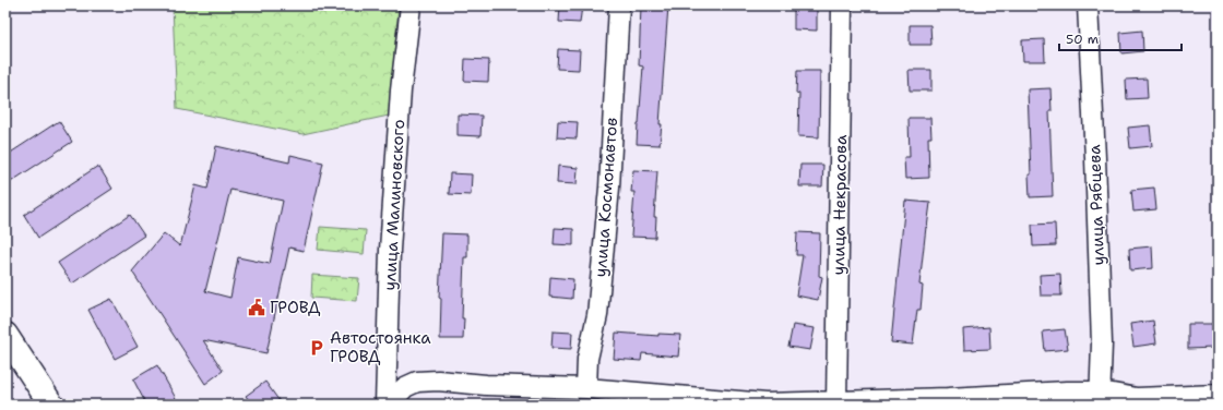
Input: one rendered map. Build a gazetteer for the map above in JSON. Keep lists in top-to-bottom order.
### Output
{
  "streets": {
    "street": [
      "улица Космонавтов",
      "улица Малиновского",
      "улица Некрасова",
      "улица Рябцева"
    ]
  },
  "places": {
    "public building": ["ГРОВД"],
    "parking": ["Автостоянка ГРОВД"]
  },
  "scale_bar": "50 m"
}
